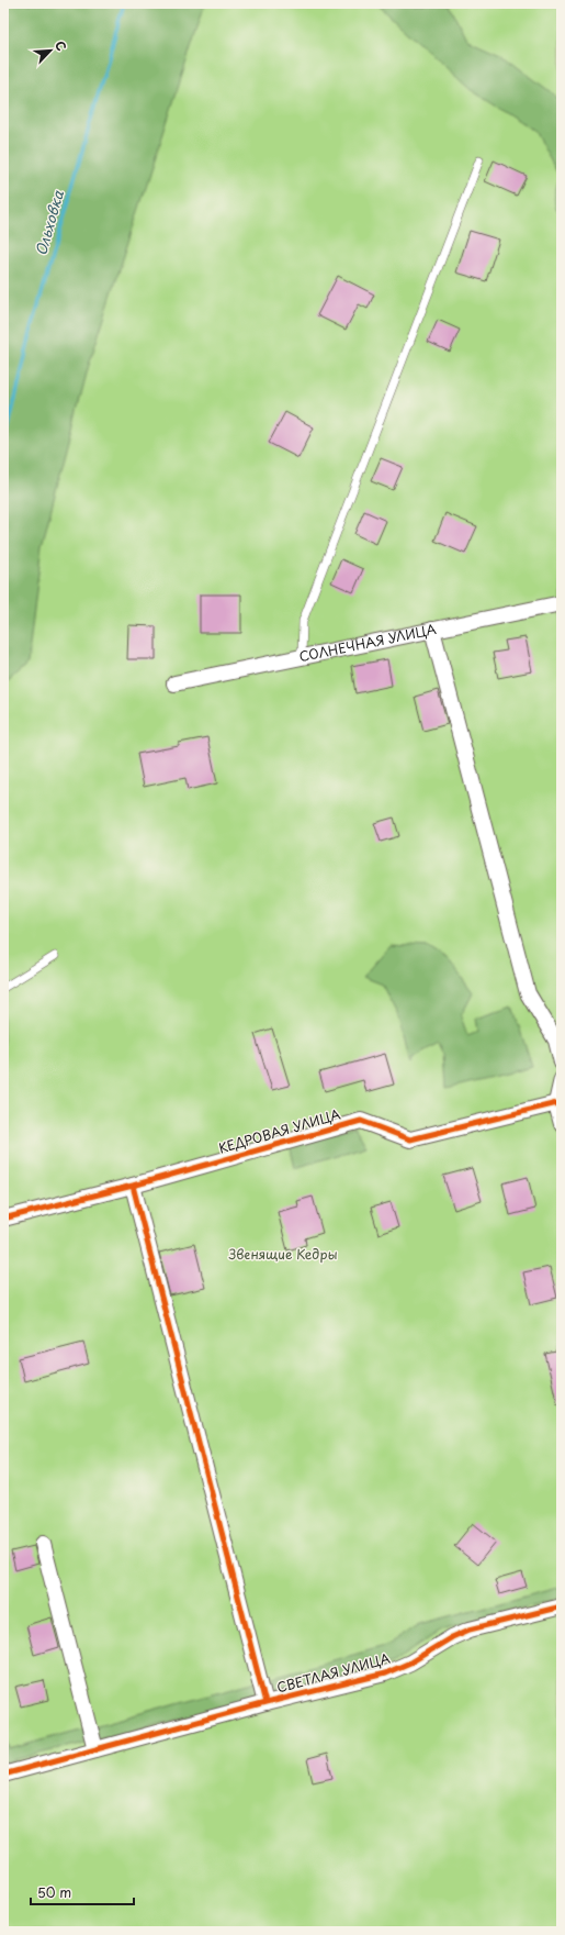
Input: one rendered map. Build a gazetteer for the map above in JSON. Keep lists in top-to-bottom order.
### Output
{
  "streets": {
    "street": ["СОЛНЕЧНАЯ УЛИЦА", "КЕДРОВАЯ УЛИЦА", "СВЕТЛАЯ УЛИЦА"]
  },
  "water": ["Ольховка"],
  "parks": ["Звенящие Кедры"],
  "scale_bar": "50 m",
  "north": "top right"
}
